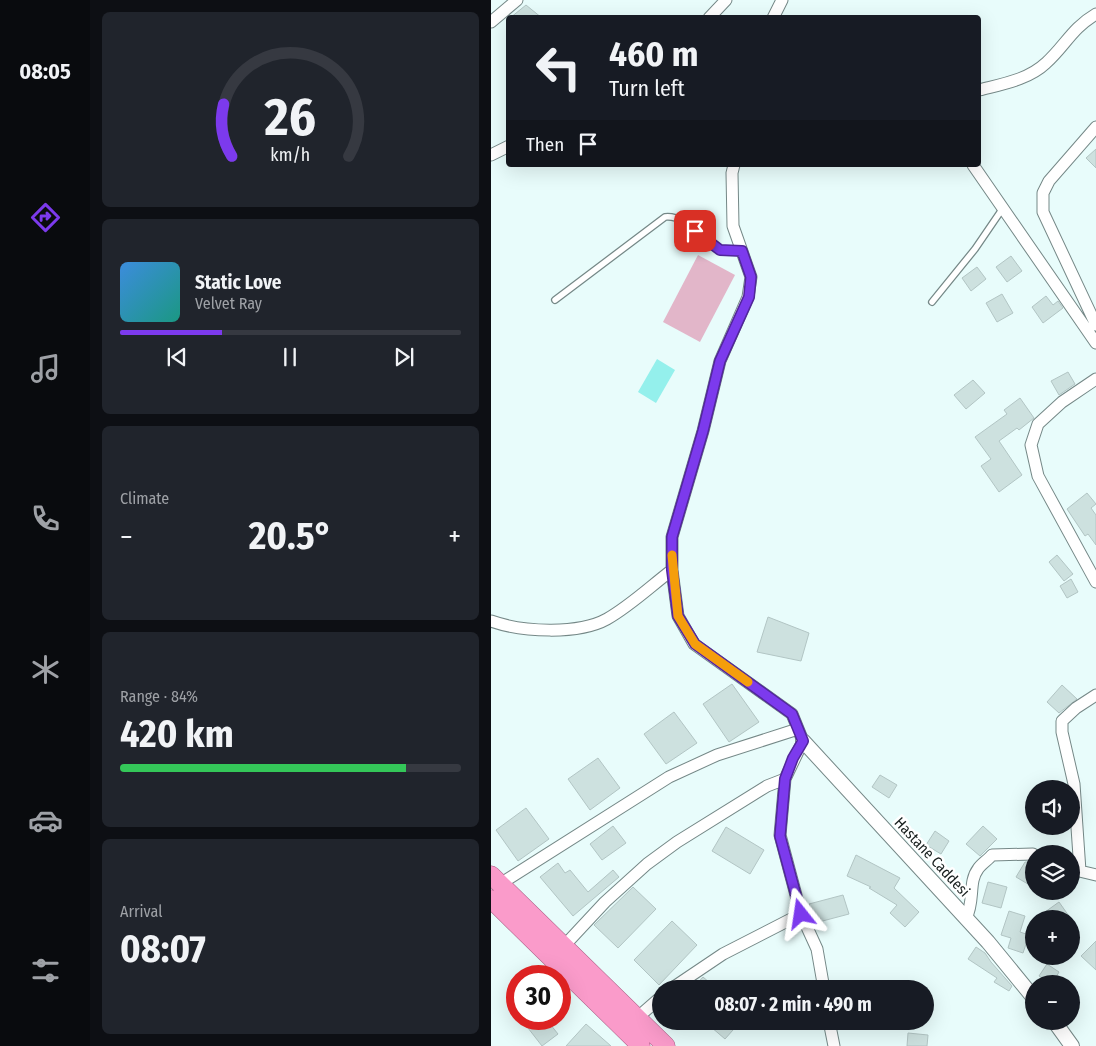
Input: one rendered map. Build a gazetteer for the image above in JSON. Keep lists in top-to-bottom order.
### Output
{
  "streets": {
    "street": ["Hastane Caddesi"]
  },
  "page": {
    "tabs": "08:05",
    "turn": ["460 m", "Turn left"],
    "then": "Then",
    "song": ["Static Love", "Velvet Ray"],
    "tile": [
      "Climate",
      ["Range · 84%", "420 km"],
      ["Arrival", "08:07"]
    ],
    "heat": ["−", "20.5°", "+"],
    "map_buttons": ["+", "−"],
    "limit": "30",
    "trip": "08:07 · 2 min · 490 m",
    "gauge": ["26", "km/h"]
  }
}
